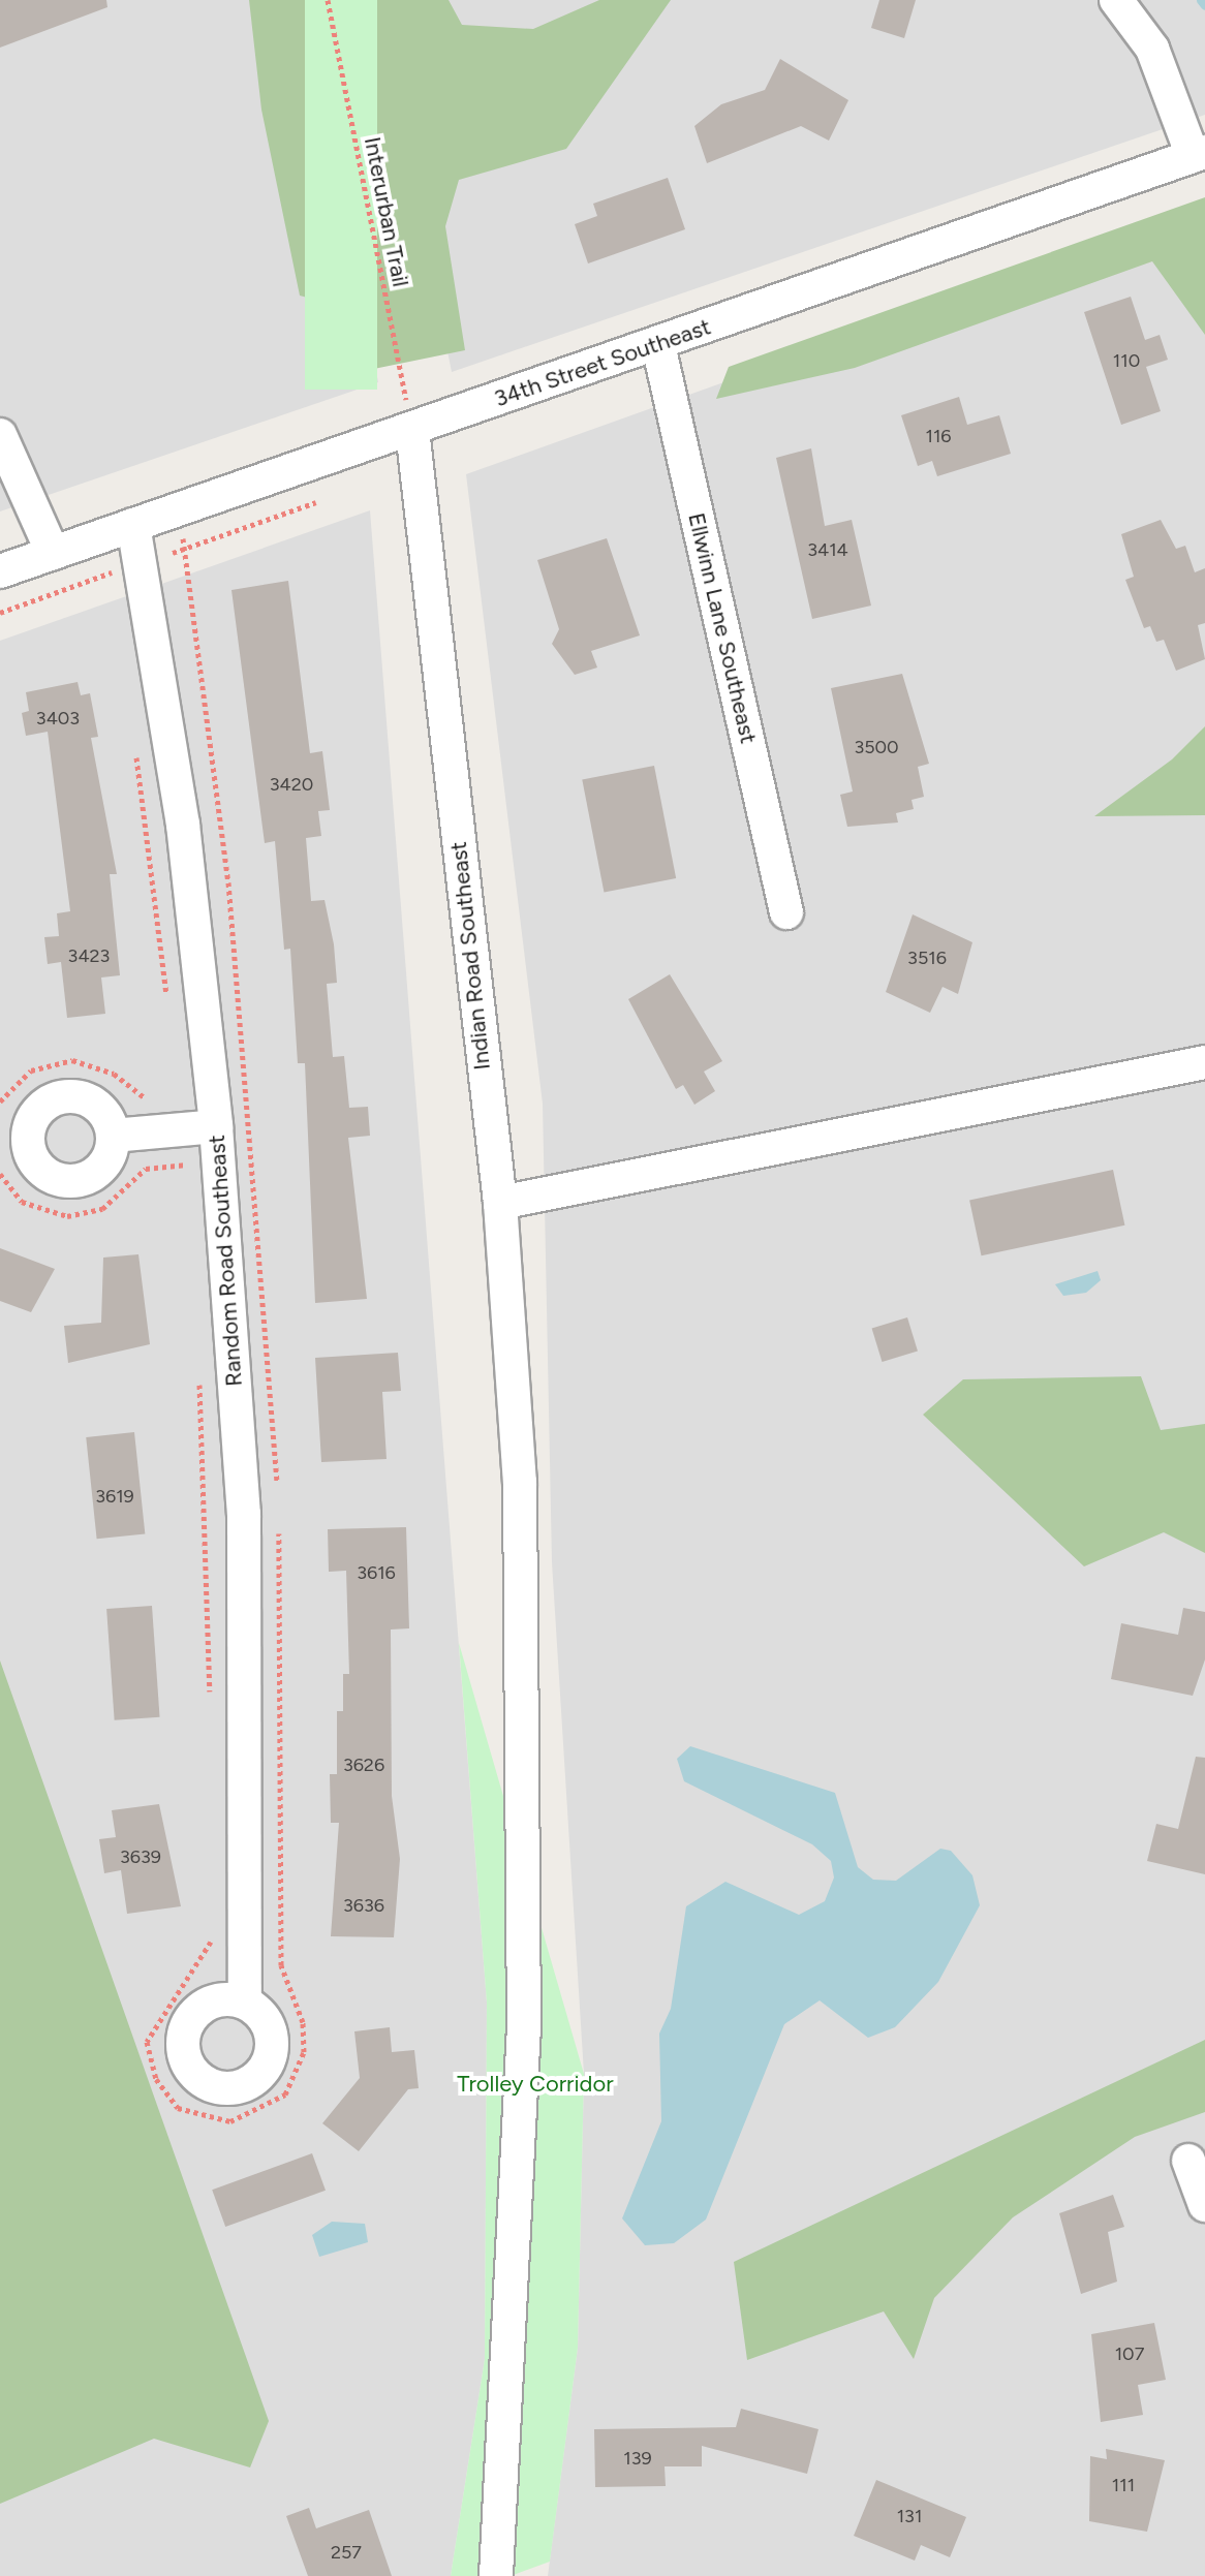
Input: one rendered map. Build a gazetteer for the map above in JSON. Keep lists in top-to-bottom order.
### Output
{
  "streets": {
    "street": [
      "34th Street Southeast",
      "Ellwinn Lane Southeast",
      "Indian Road Southeast",
      "Random Road Southeast"
    ],
    "path": ["Interurban Trail"]
  },
  "crossings": [
    ["Interurban Trail", "34th Street Southeast"],
    ["Interurban Trail", "Indian Road Southeast"],
    ["34th Street Southeast", "Ellwinn Lane Southeast"],
    ["34th Street Southeast", "Indian Road Southeast"],
    ["34th Street Southeast", "Random Road Southeast"]
  ],
  "parks": ["Trolley Corridor"],
  "house_numbers": [
    "110",
    "116",
    "3414",
    "3403",
    "3500",
    "3420",
    "3423",
    "3516",
    "3619",
    "3616",
    "3626",
    "3639",
    "3636",
    "107",
    "139",
    "111",
    "131",
    "257"
  ]
}
